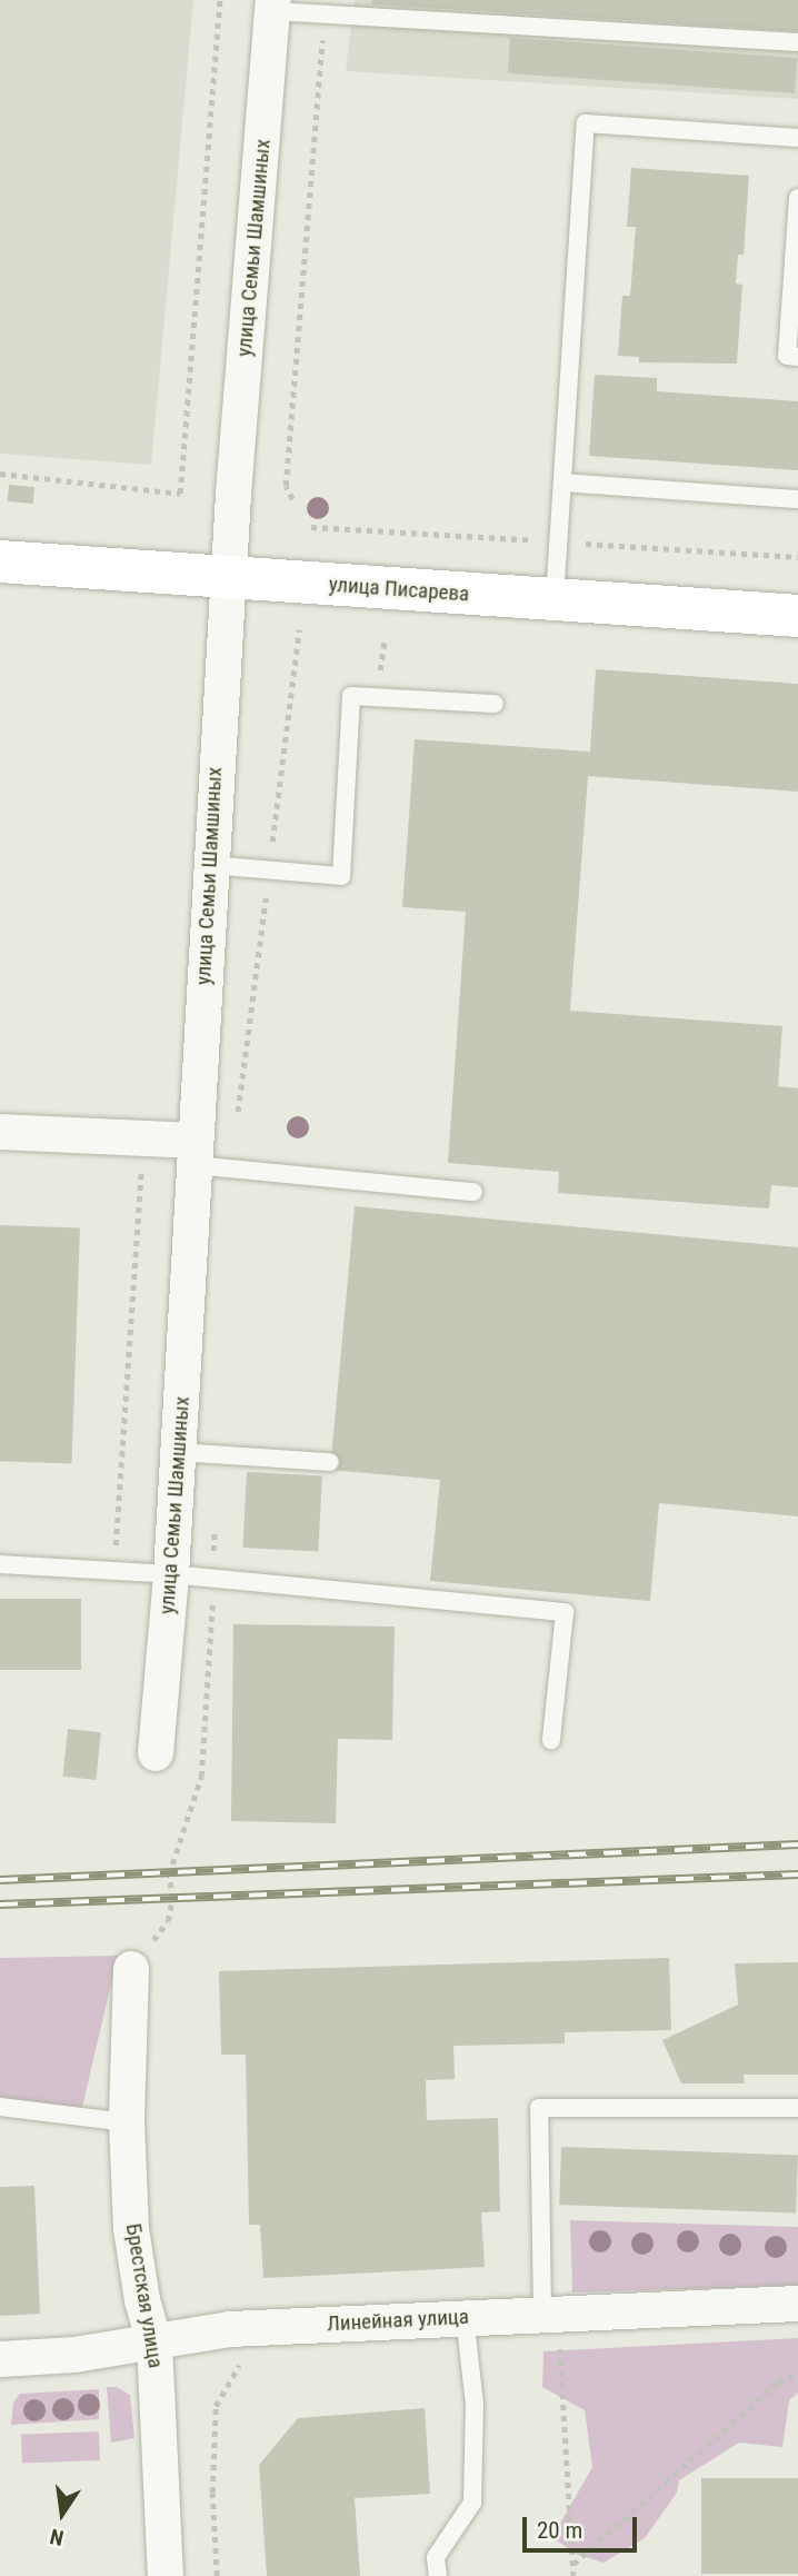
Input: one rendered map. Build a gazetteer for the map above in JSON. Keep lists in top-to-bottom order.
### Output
{
  "streets": {
    "main road": ["улица Писарева"],
    "street": ["улица Семьи Шамшиных", "Брестская улица", "Линейная улица"]
  },
  "crossings": [
    ["улица Семьи Шамшиных", "улица Писарева"],
    ["Брестская улица", "Линейная улица"]
  ],
  "scale_bar": "20 m",
  "north": "bottom"
}
